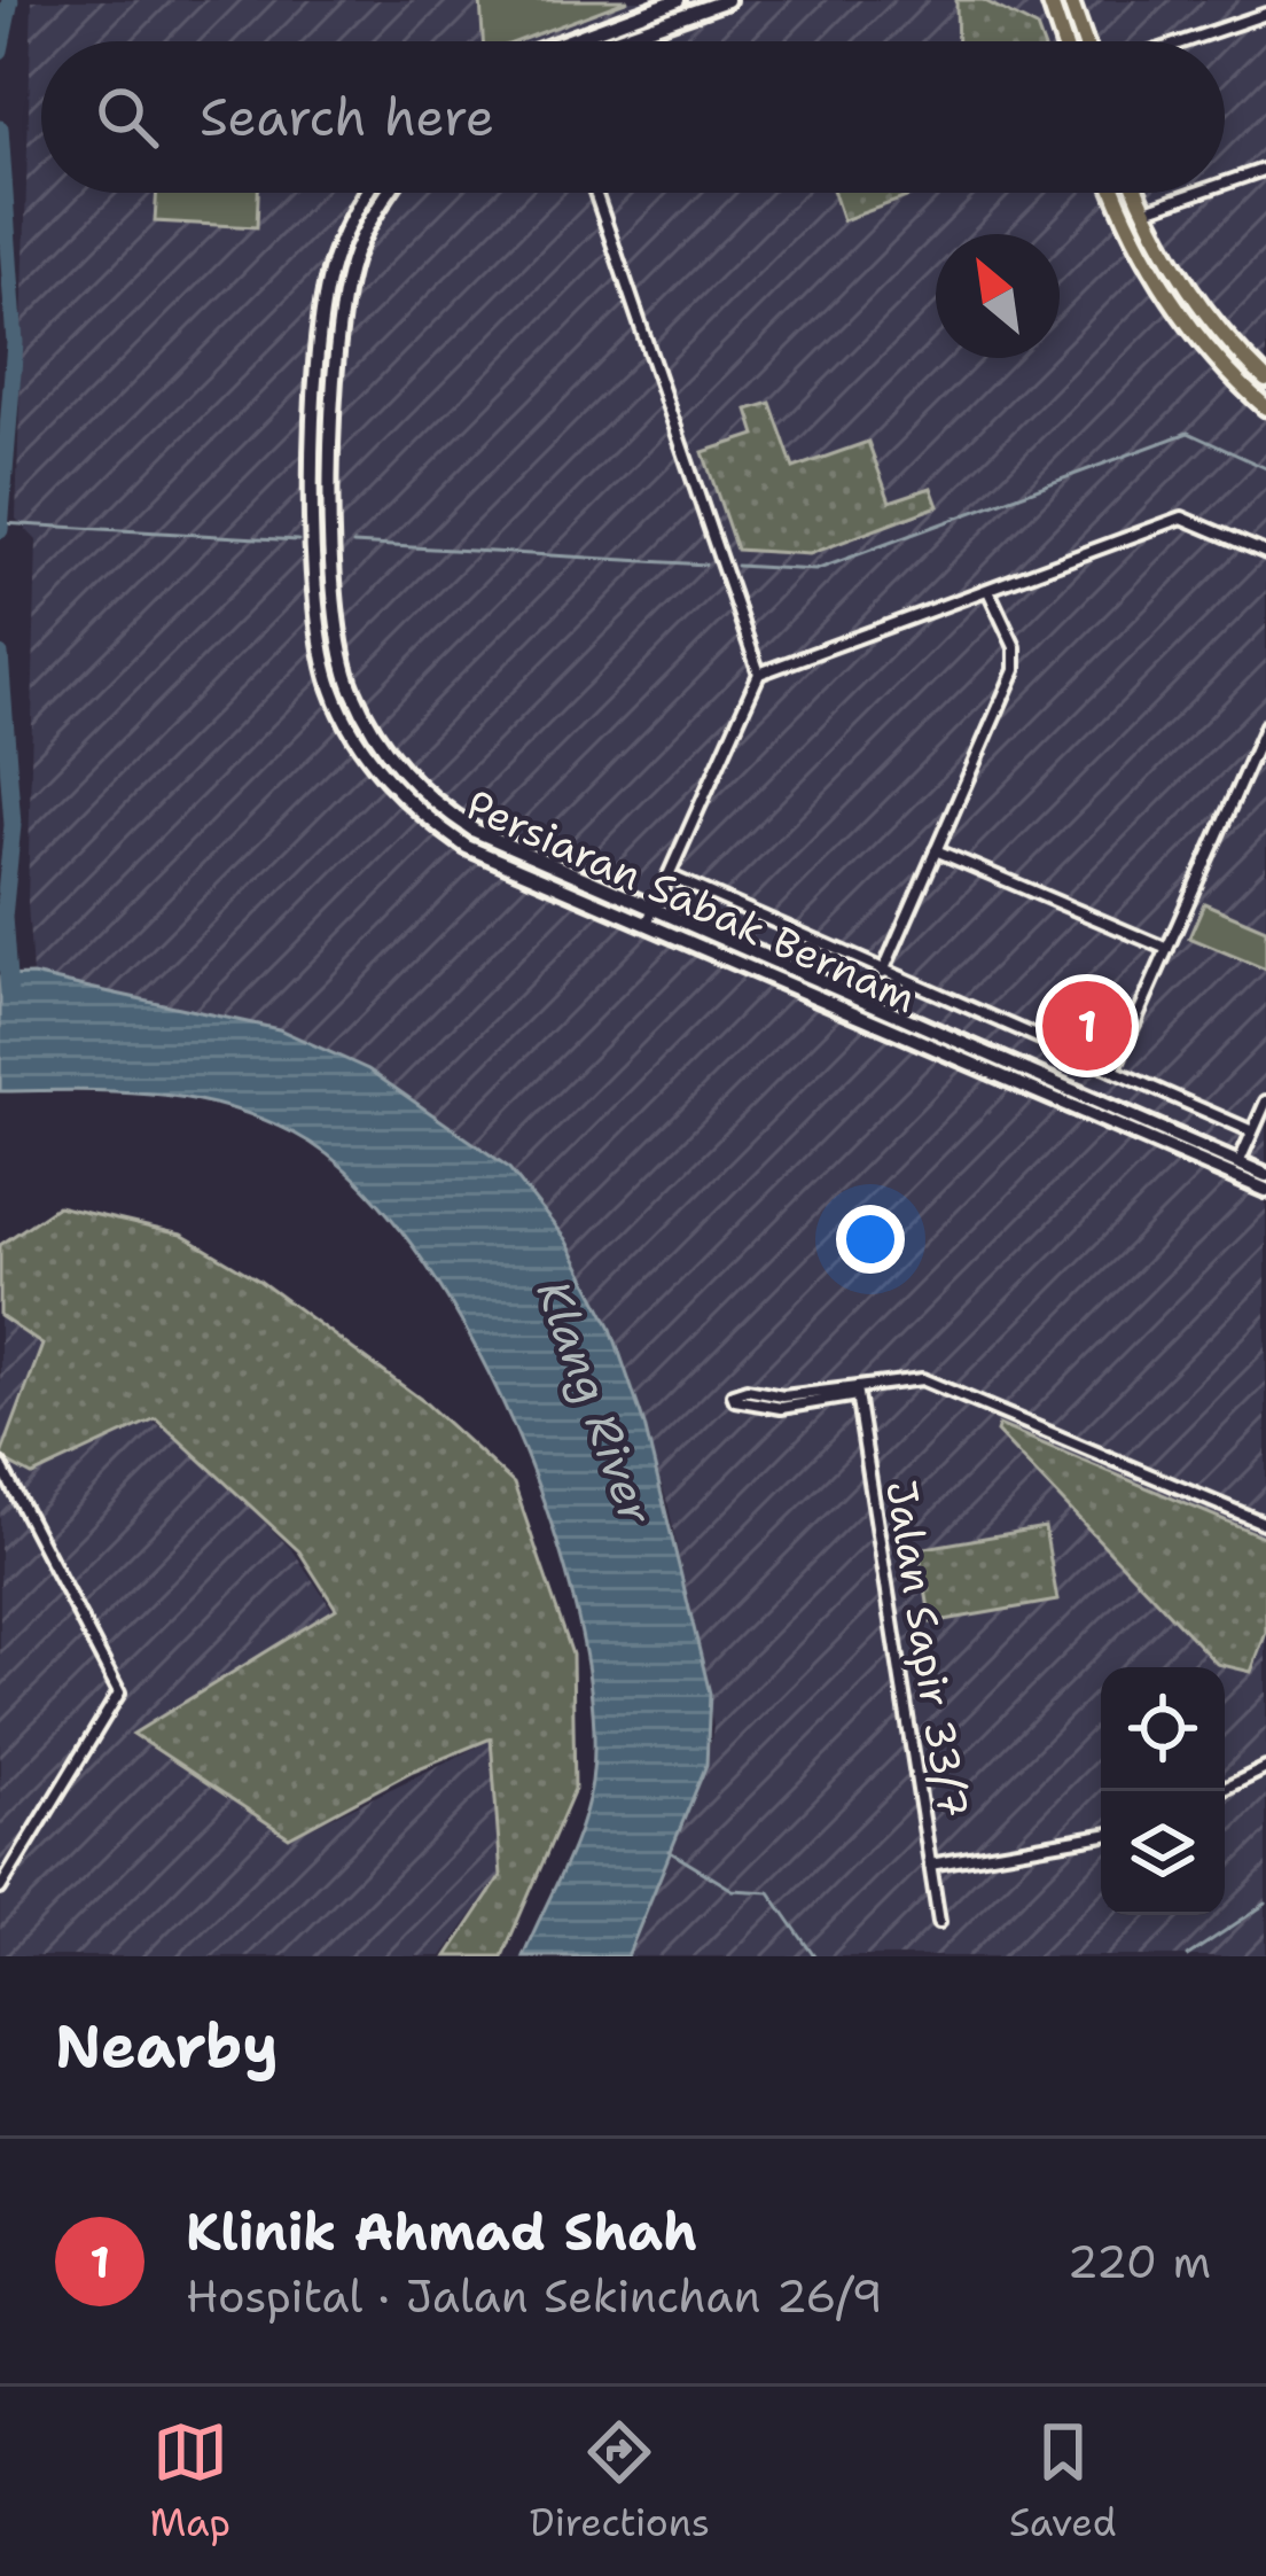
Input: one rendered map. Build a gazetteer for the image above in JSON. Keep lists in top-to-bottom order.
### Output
{
  "streets": {
    "street": ["Persiaran Sabak Bernam", "Jalan Sapir 33/7"]
  },
  "water": ["Klang River"],
  "north": "top left",
  "page": {
    "search": "Search here",
    "pins": "1",
    "heading": "Nearby",
    "list": [
      {
        "mark": "1",
        "name": "Klinik Ahmad Shah",
        "note": "Hospital · Jalan Sekinchan 26/9",
        "value": "220 m"
      }
    ],
    "nav": ["Map", "Directions", "Saved"]
  }
}
